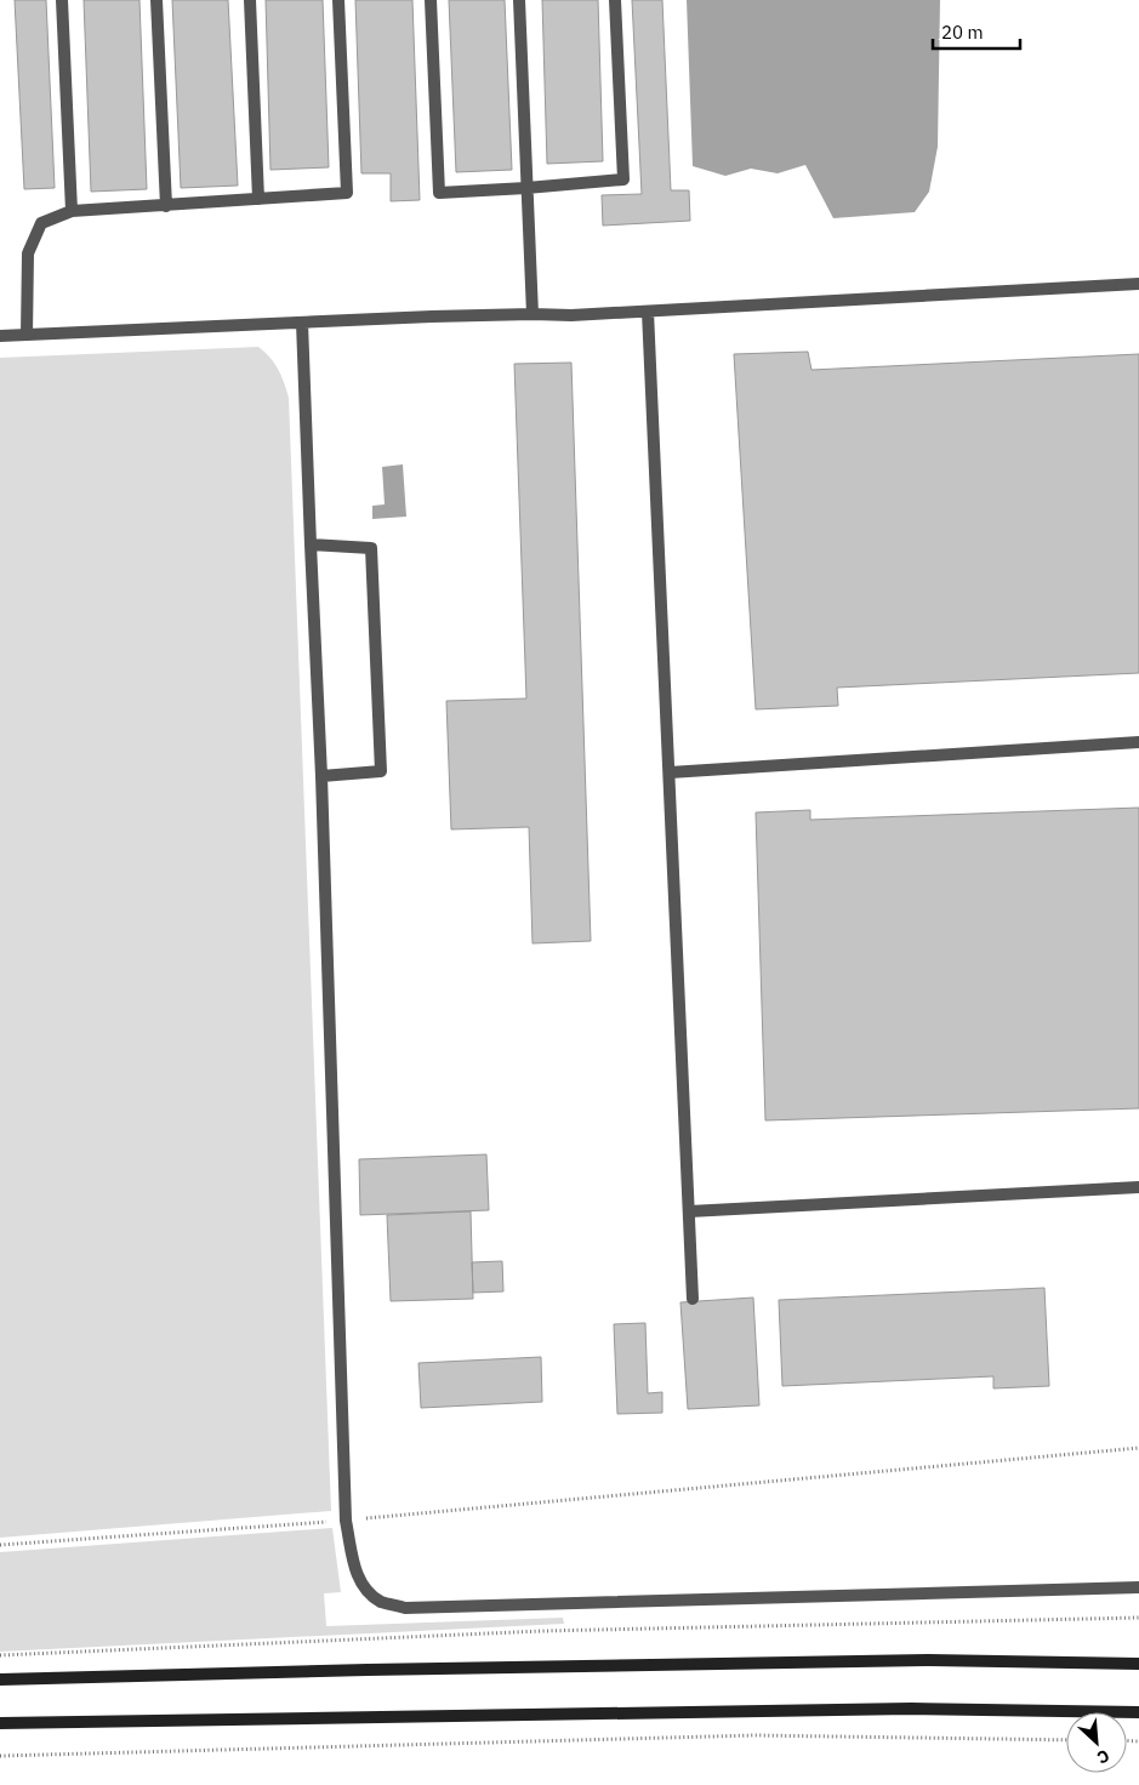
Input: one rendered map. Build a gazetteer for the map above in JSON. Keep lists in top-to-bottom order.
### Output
{
  "scale_bar": "20 m",
  "north": "bottom right"
}
